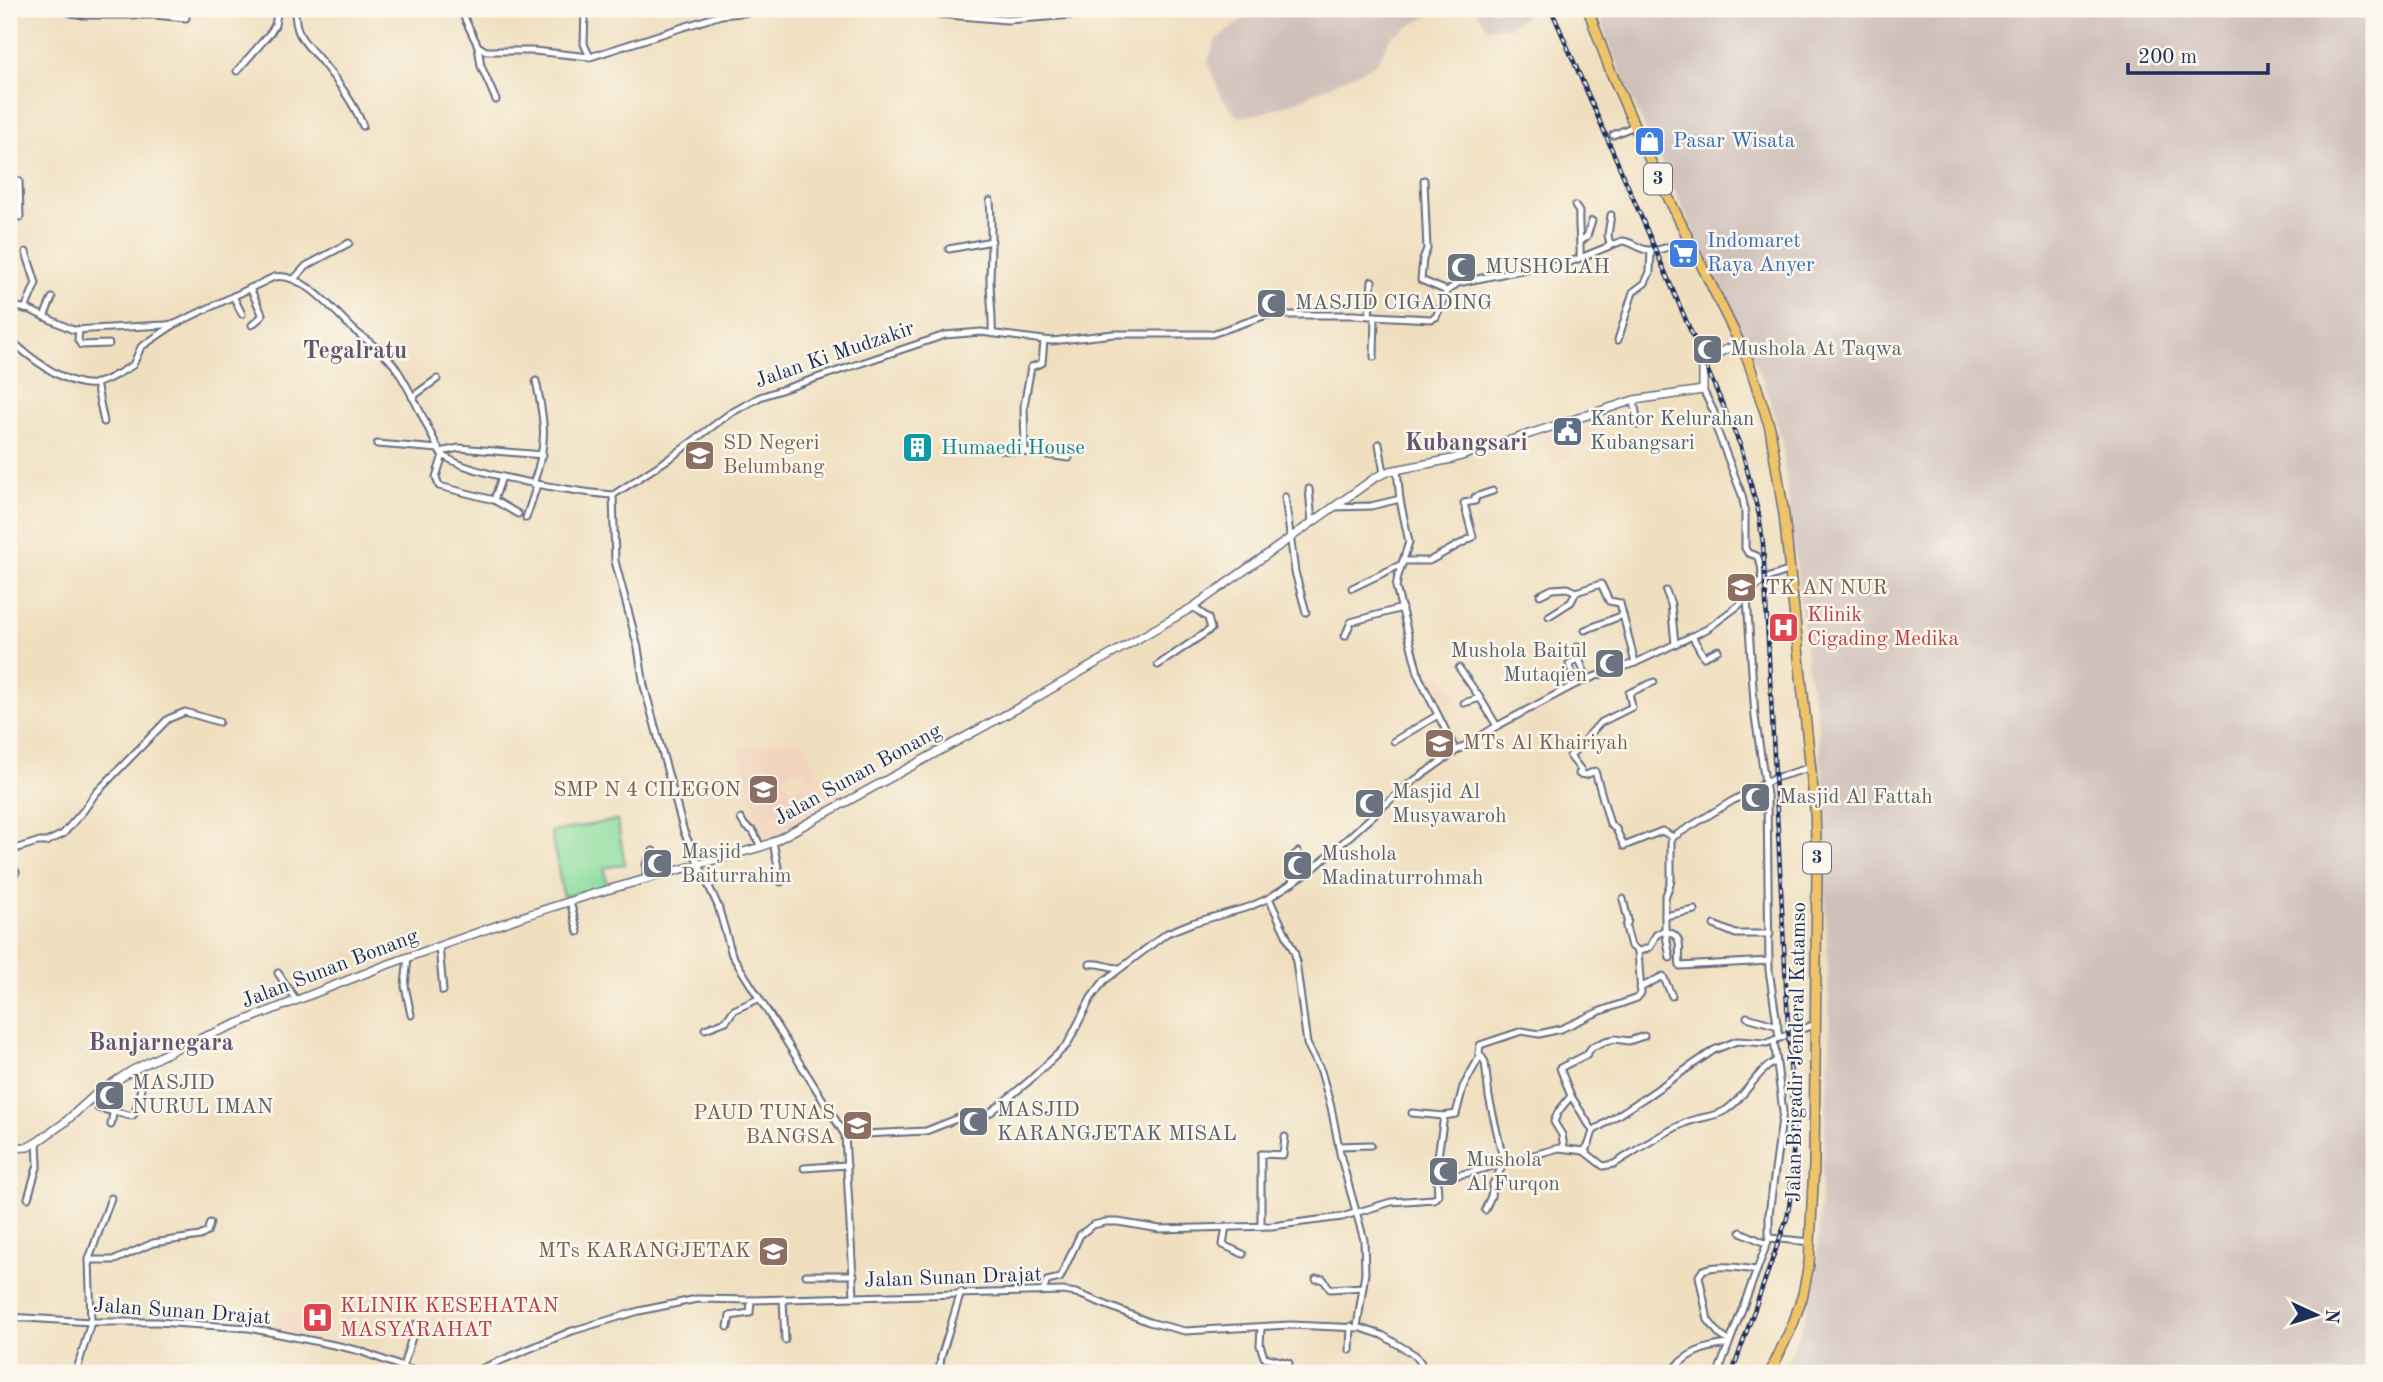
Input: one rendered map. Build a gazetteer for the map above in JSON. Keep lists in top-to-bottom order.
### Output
{
  "streets": {
    "highway": ["3", "Jalan Brigadir Jenderal Katamso"],
    "street": ["Jalan Ki Mudzakir", "Jalan Sunan Bonang", "Jalan Sunan Drajat"]
  },
  "districts": ["Tegalratu", "Kubangsari", "Banjarnegara"],
  "places": {
    "shop": ["Pasar Wisata"],
    "supermarket": ["Indomaret Raya Anyer"],
    "mosque": [
      "MUSHOLAH",
      "MASJID CIGADING",
      "Mushola At Taqwa",
      "Mushola Baitul Mutaqien",
      "Masjid Al Fattah",
      "Masjid Al Musyawaroh",
      "Masjid Baiturrahim",
      "Mushola Madinaturrohmah",
      "MASJID NURUL IMAN",
      "MASJID KARANGJETAK MISAL",
      "Mushola Al Furqon"
    ],
    "public building": ["Kantor Kelurahan Kubangsari"],
    "building": ["Humaedi House"],
    "school or university": [
      "SD Negeri Belumbang",
      "TK AN NUR",
      "MTs Al Khairiyah",
      "SMP N 4 CILEGON",
      "PAUD TUNAS BANGSA",
      "MTs KARANGJETAK"
    ],
    "hospital": ["Klinik Cigading Medika", "KLINIK KESEHATAN MASYARAHAT"]
  },
  "scale_bar": "200 m",
  "north": "right"
}
